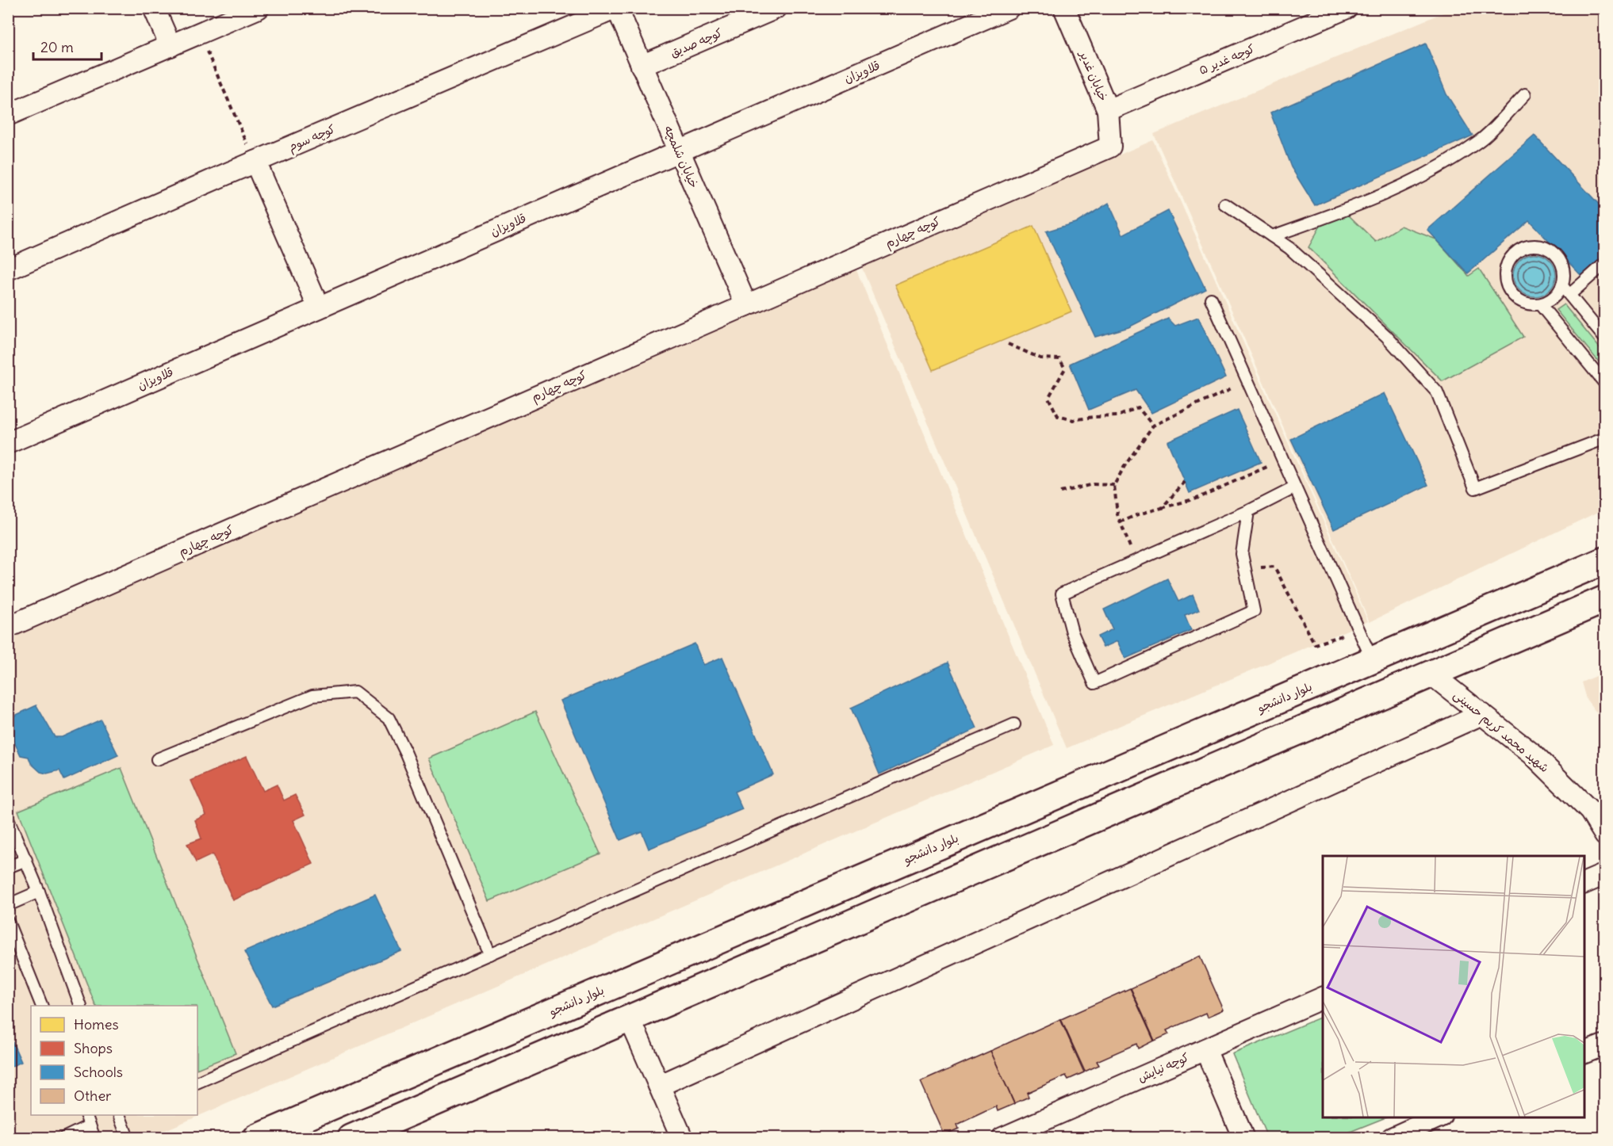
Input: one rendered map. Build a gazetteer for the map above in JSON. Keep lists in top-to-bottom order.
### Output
{
  "streets": {
    "main road": ["بلوار دانشجو"],
    "street": [
      "کوچه صدیق",
      "کوچه غدیر ۵",
      "قلاویزان",
      "خیابان غدیر",
      "کوچه سوم",
      "خیابان شلمچه",
      "کوچه چهارم",
      "شهید محمد‌ کریم حسینی",
      "كوچه نيايش"
    ]
  },
  "crossings": [
    ["کوچه صدیق", "خیابان شلمچه"],
    ["کوچه غدیر ۵", "خیابان غدیر"],
    ["قلاویزان", "خیابان شلمچه"],
    ["خیابان غدیر", "کوچه چهارم"],
    ["کوچه سوم", "خیابان شلمچه"],
    ["خیابان شلمچه", "کوچه چهارم"]
  ],
  "legend": [
    "Homes",
    "Shops",
    "Schools",
    "Other"
  ],
  "scale_bar": "20 m"
}
